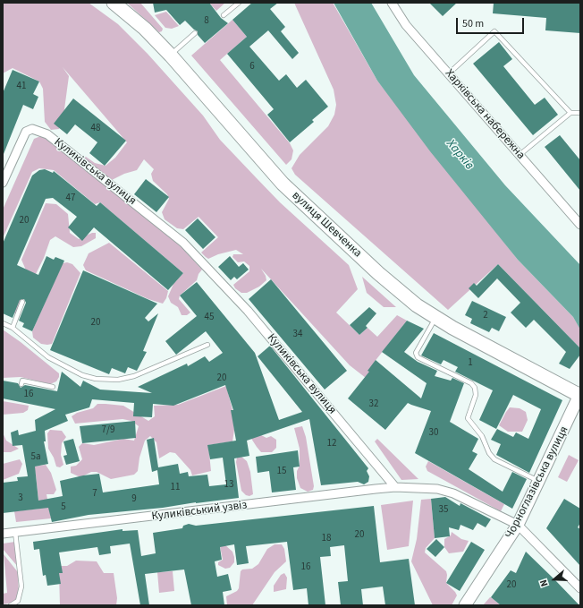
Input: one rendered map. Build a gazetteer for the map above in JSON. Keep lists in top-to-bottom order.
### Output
{
  "streets": {
    "main road": ["вулиця Шевченка"],
    "street": [
      "Харківська набережна",
      "Куликівська вулиця",
      "Чорноглазівська вулиця",
      "Куликівський узвіз"
    ]
  },
  "crossings": [
    ["Куликівська вулиця", "Куликівський узвіз"],
    ["вулиця Шевченка", "Чорноглазівська вулиця"]
  ],
  "water": ["Харків"],
  "house_numbers": [
    "8",
    "6",
    "41",
    "48",
    "47",
    "20",
    "2",
    "45",
    "20",
    "34",
    "1",
    "20",
    "16",
    "32",
    "7/9",
    "30",
    "12",
    "5а",
    "15",
    "13",
    "11",
    "7",
    "3",
    "9",
    "5",
    "35",
    "20",
    "18",
    "16",
    "20"
  ],
  "scale_bar": "50 m",
  "north": "left"
}
